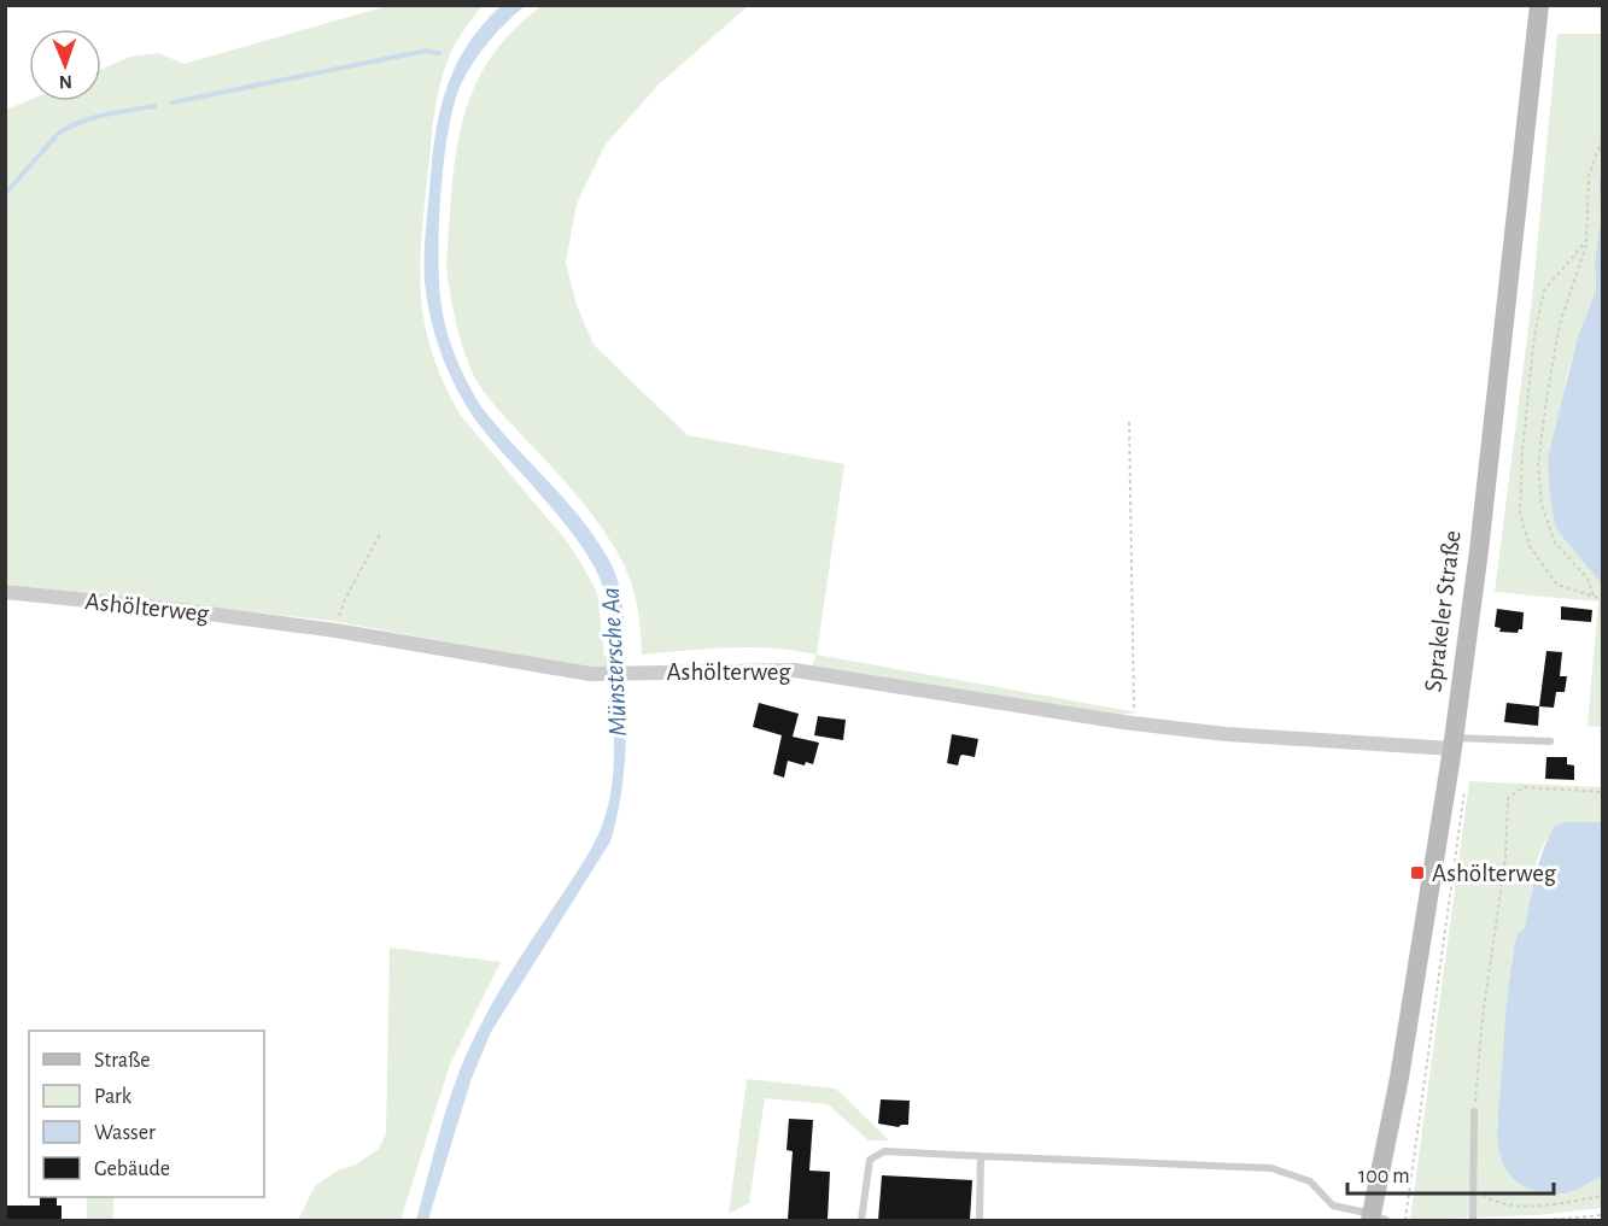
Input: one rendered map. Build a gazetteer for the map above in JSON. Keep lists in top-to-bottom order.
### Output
{
  "streets": {
    "main road": ["Sprakeler Straße"],
    "street": ["Ashölterweg"]
  },
  "crossings": [
    ["Ashölterweg", "Sprakeler Straße"]
  ],
  "water": ["Münstersche Aa"],
  "places": {
    "transit": ["Ashölterweg"]
  },
  "legend": [
    "Straße",
    "Park",
    "Wasser",
    "Gebäude"
  ],
  "scale_bar": "100 m",
  "north": "bottom"
}
